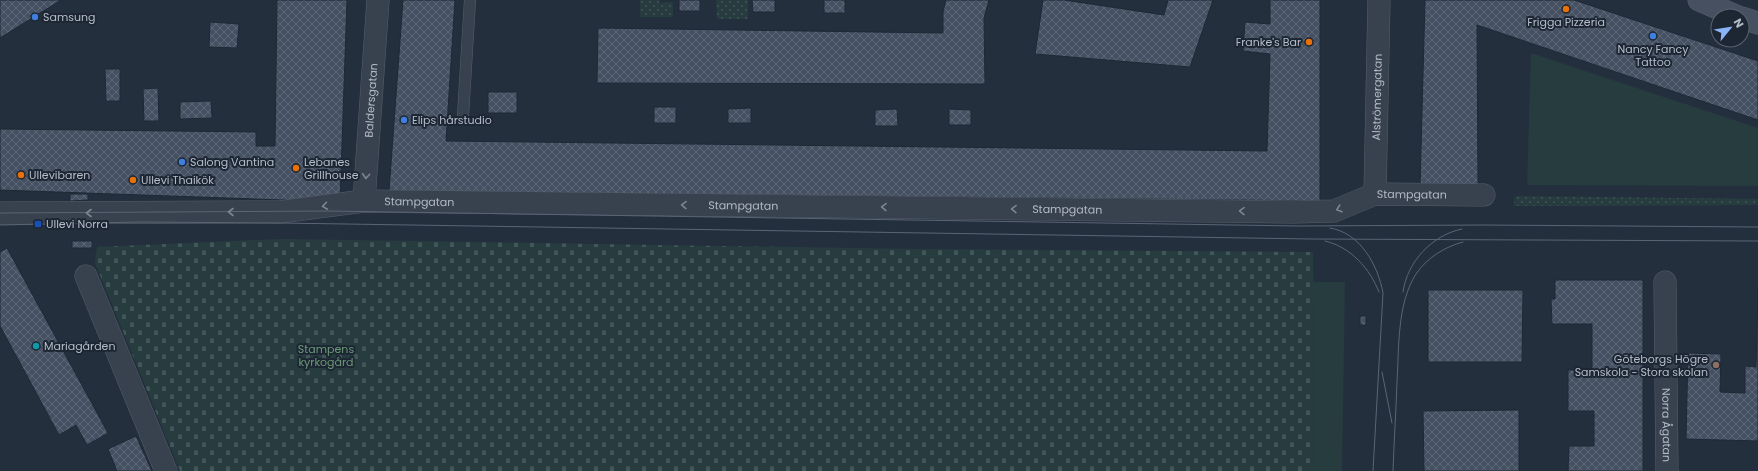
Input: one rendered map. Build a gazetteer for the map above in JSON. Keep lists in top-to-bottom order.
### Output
{
  "streets": {
    "street": [
      "Alströmergatan",
      "Baldersgatan",
      "Stampgatan",
      "Norra Ågatan"
    ]
  },
  "crossings": [
    ["Alströmergatan", "Stampgatan"],
    ["Baldersgatan", "Stampgatan"]
  ],
  "one_way": ["Baldersgatan", "Stampgatan"],
  "parks": ["Stampens kyrkogård"],
  "places": {
    "other": [
      "Frigga Pizzeria",
      "Samsung",
      "Nancy Fancy Tattoo",
      "Franke's Bar",
      "Elips hårstudio",
      "Salong Vantina",
      "Lebanes Grillhouse",
      "Ullevibaren",
      "Ullevi Thaikök",
      "Mariagården",
      "Göteborgs Högre Samskola - Stora skolan"
    ],
    "transit": ["Ullevi Norra"]
  },
  "north": "top right"
}
